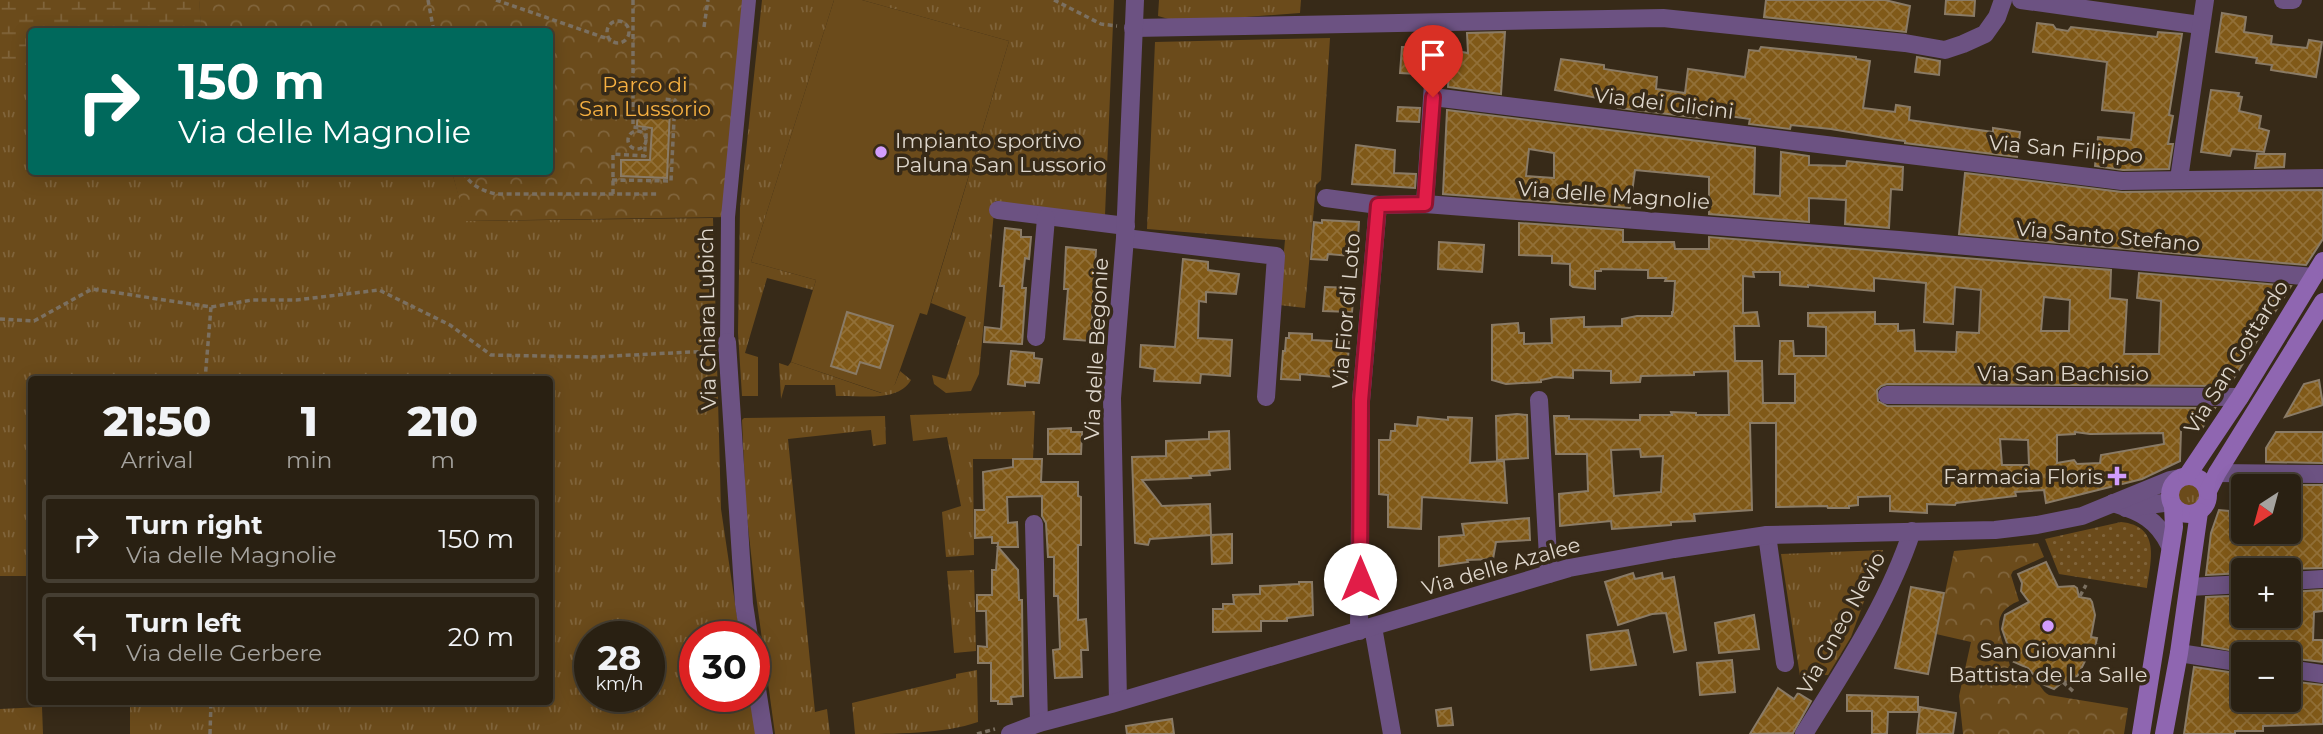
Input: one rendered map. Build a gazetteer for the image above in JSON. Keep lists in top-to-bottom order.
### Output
{
  "streets": {
    "main road": ["Via San Gottardo"],
    "street": [
      "Via dei Glicini",
      "Via San Filippo",
      "Via delle Magnolie",
      "Via Santo Stefano",
      "Via Fior di Loto",
      "Via Chiara Lubich",
      "Via delle Begonie",
      "Via San Bachisio",
      "Via delle Azalee",
      "Via Gneo Nevio"
    ]
  },
  "crossings": [
    ["Via dei Glicini", "Via San Filippo"],
    ["Via delle Magnolie", "Via Santo Stefano"],
    ["Via delle Magnolie", "Via Fior di Loto"],
    ["Via Santo Stefano", "Via San Gottardo"],
    ["Via Fior di Loto", "Via delle Azalee"],
    ["Via delle Begonie", "Via delle Azalee"],
    ["Via San Gottardo", "Via San Bachisio"],
    ["Via delle Azalee", "Via Gneo Nevio"]
  ],
  "parks": ["Parco di San Lussorio"],
  "places": {
    "other": ["Impianto sportivo Paluna San Lussorio", "San Giovanni Battista de La Salle"],
    "health": ["Farmacia Floris"]
  },
  "north": "bottom left",
  "page": {
    "turn": ["150 m", "Via delle Magnolie"],
    "eta": [
      "21:50",
      "Arrival",
      "1",
      "min",
      "210",
      "m"
    ],
    "map_buttons": ["+", "−"],
    "list": [
      {
        "name": "Turn right",
        "note": "Via delle Magnolie",
        "value": "150 m"
      },
      {
        "name": "Turn left",
        "note": "Via delle Gerbere",
        "value": "20 m"
      }
    ],
    "speed": "28 km/h",
    "limit": "30"
  }
}
